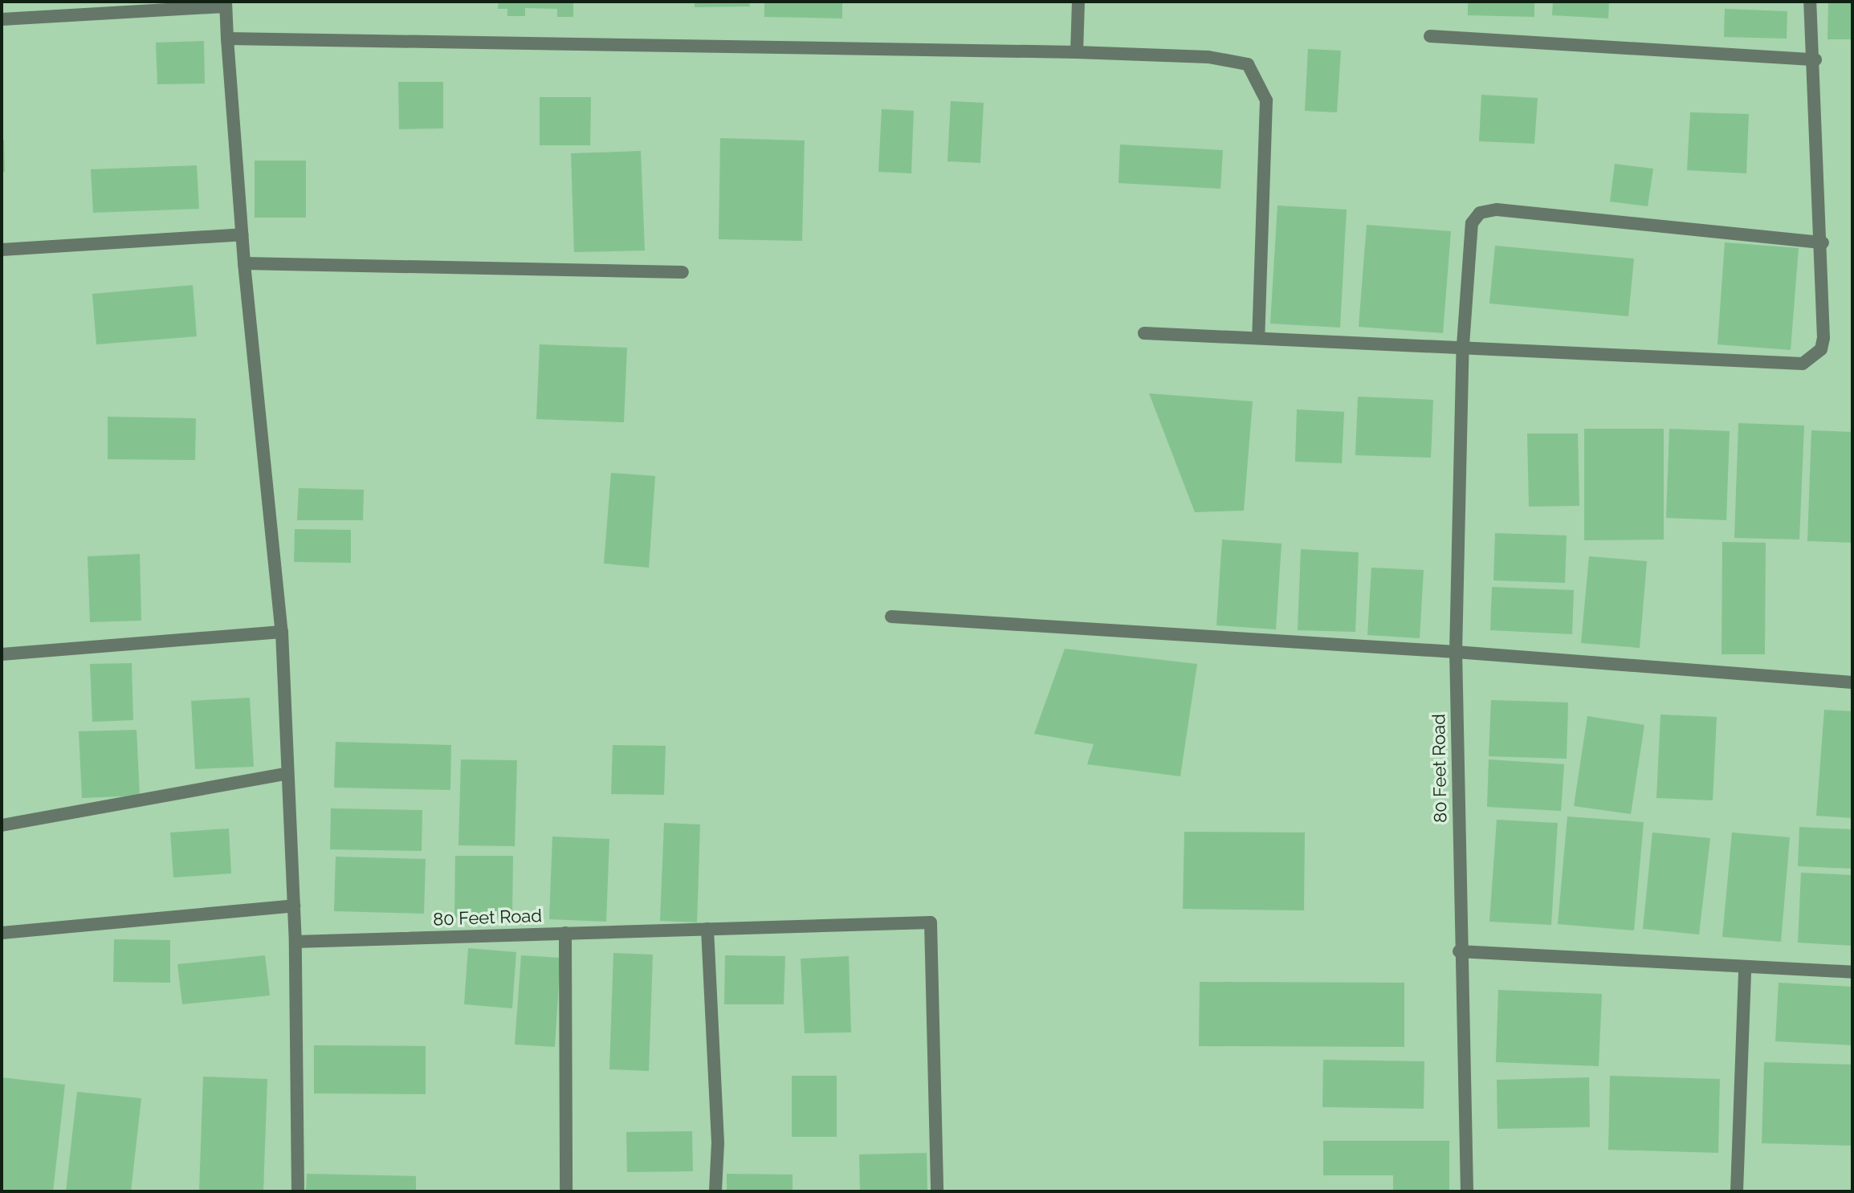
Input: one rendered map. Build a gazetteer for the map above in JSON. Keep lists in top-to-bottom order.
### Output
{
  "streets": {
    "street": ["80 Feet Road"]
  }
}
